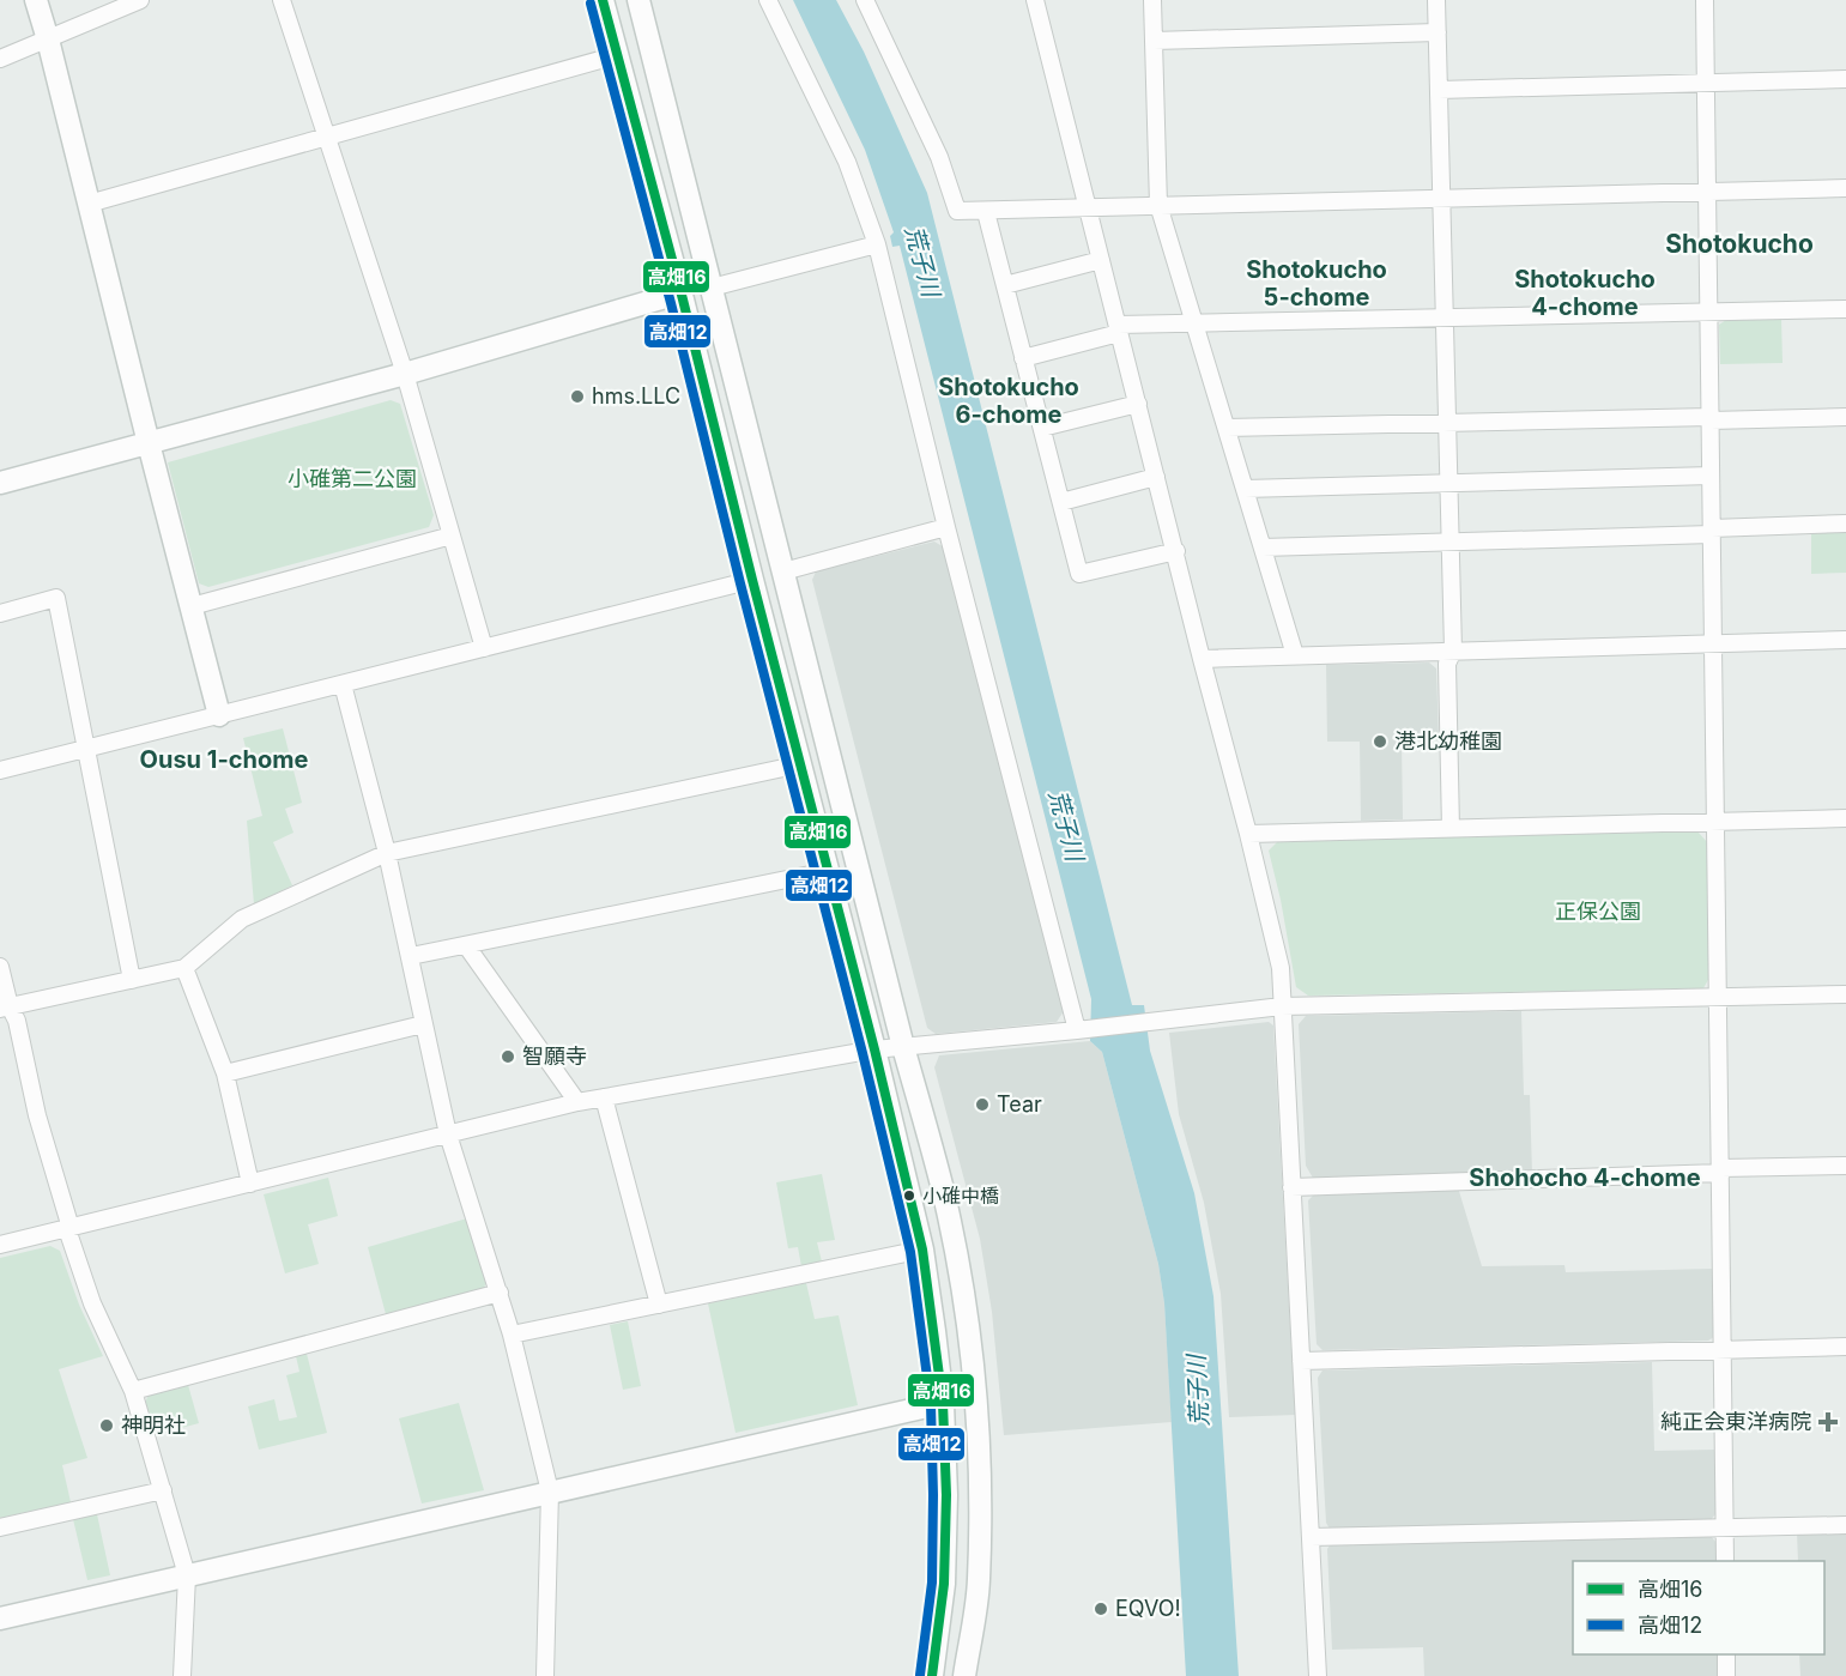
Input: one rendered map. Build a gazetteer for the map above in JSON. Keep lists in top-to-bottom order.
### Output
{
  "districts": [
    "Shotokucho",
    "Shotokucho 5-chome",
    "Shotokucho 4-chome",
    "Shotokucho 6-chome",
    "Ousu 1-chome",
    "Shohocho 4-chome"
  ],
  "water": ["荒子川"],
  "parks": ["小碓第二公園", "正保公園"],
  "places": {
    "other": [
      "hms.LLC",
      "港北幼稚園",
      "智願寺",
      "Tear",
      "小碓中橋",
      "神明社",
      "EQVO!"
    ],
    "health": ["純正会東洋病院"]
  },
  "lines": ["transit line 高畑16", "transit line 高畑12"],
  "legend": ["高畑16", "高畑12"]
}
